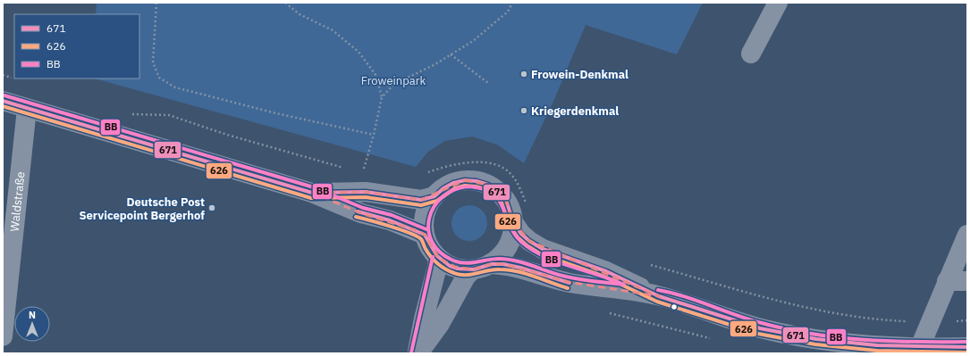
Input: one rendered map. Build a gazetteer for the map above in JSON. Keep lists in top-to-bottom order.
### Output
{
  "streets": {
    "street": ["Waldstraße"]
  },
  "parks": ["Froweinpark"],
  "places": ["Frowein-Denkmal", "Kriegerdenkmal", "Deutsche Post Servicepoint Bergerhof"],
  "lines": ["transit line BB", "transit line 671", "transit line 626"],
  "legend": ["671", "626", "BB"],
  "north": "top"
}
